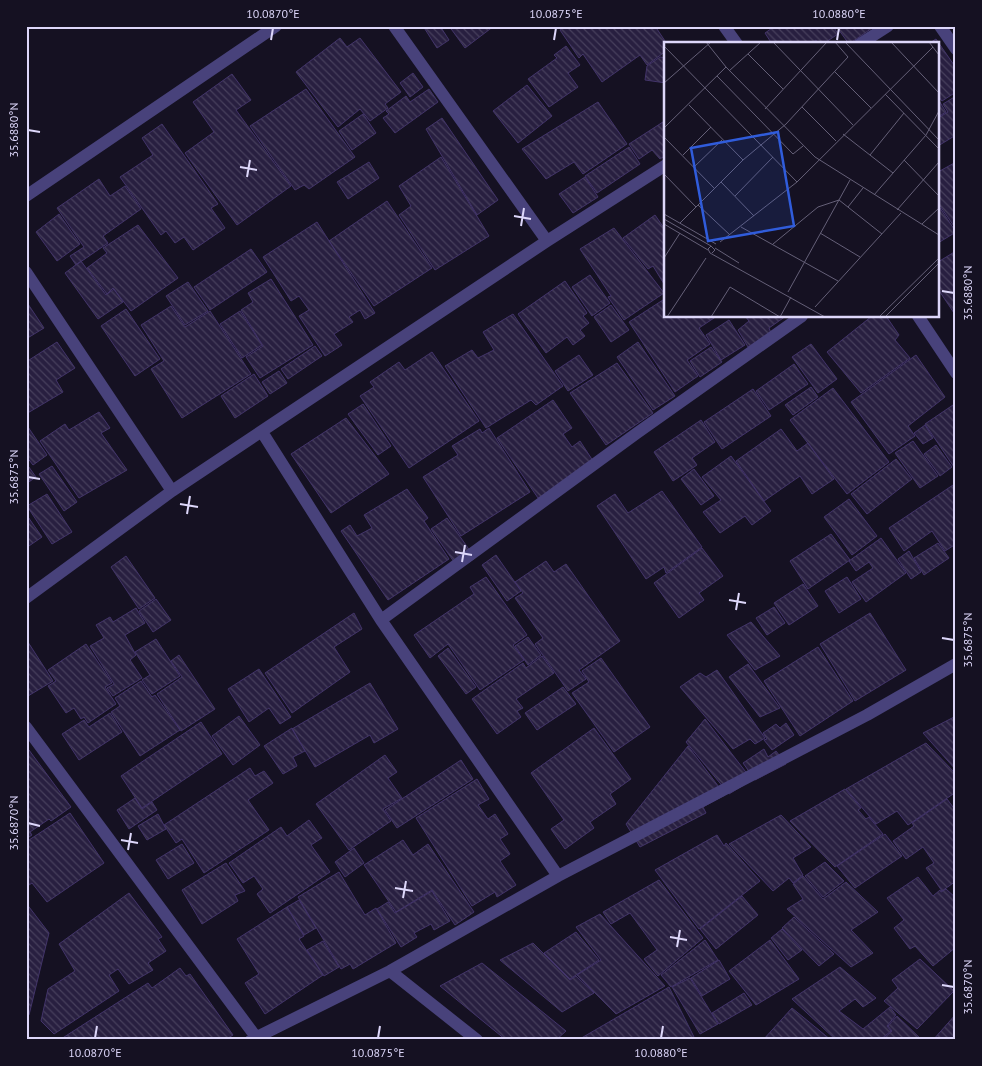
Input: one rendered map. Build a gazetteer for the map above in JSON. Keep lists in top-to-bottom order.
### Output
{
  "coordinates": [
    "10.0870°E",
    "10.0875°E",
    "10.0880°E",
    "35.6880°N",
    "35.6875°N",
    "35.6870°N"
  ]
}
